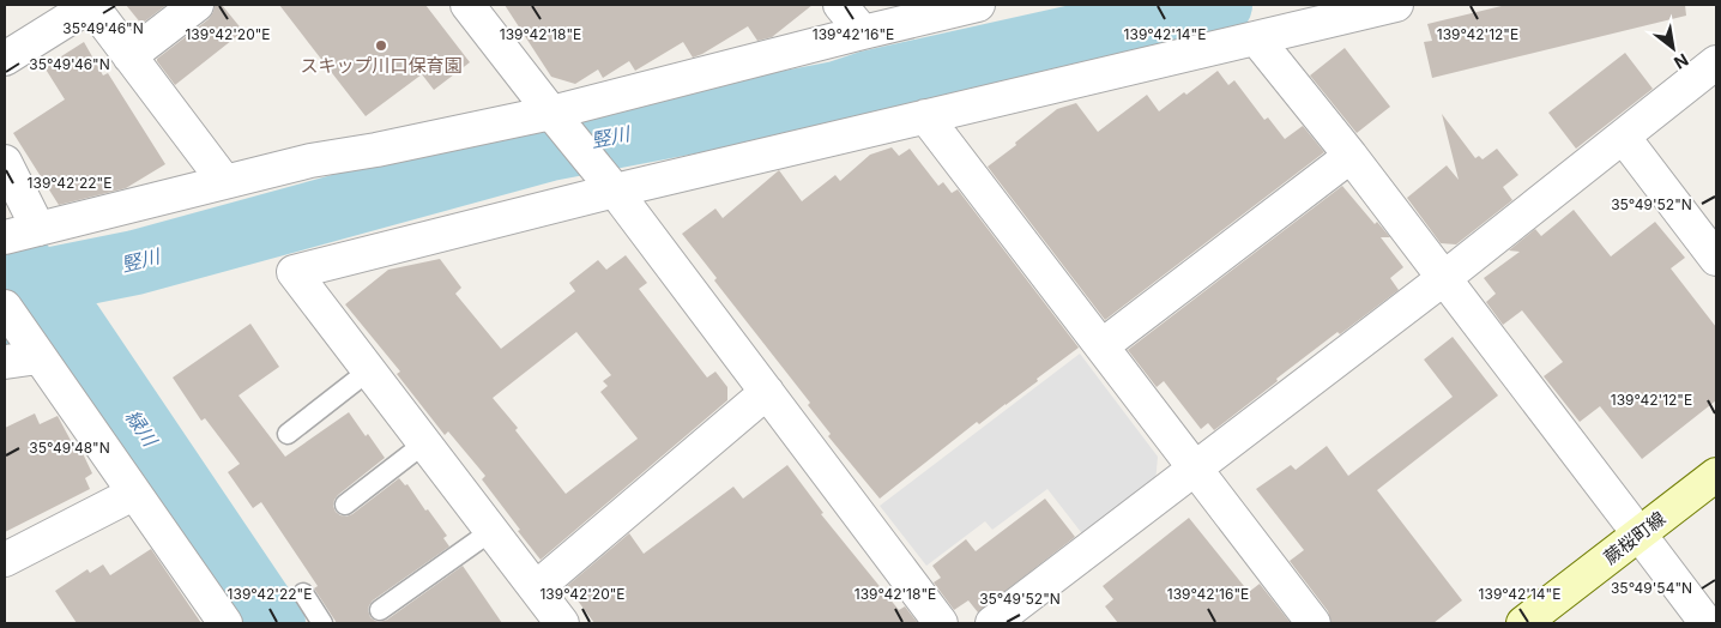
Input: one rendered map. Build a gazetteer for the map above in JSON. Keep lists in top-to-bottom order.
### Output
{
  "streets": {
    "main road": ["蕨桜町線"]
  },
  "water": ["竪川", "緑川"],
  "places": ["スキップ川口保育園"],
  "north": "bottom right",
  "coordinates": [
    "35°49'46\"N",
    "139°42'20\"E",
    "139°42'18\"E",
    "139°42'16\"E",
    "139°42'14\"E",
    "139°42'12\"E",
    "139°42'22\"E",
    "35°49'52\"N",
    "35°49'48\"N",
    "35°49'54\"N"
  ]
}
